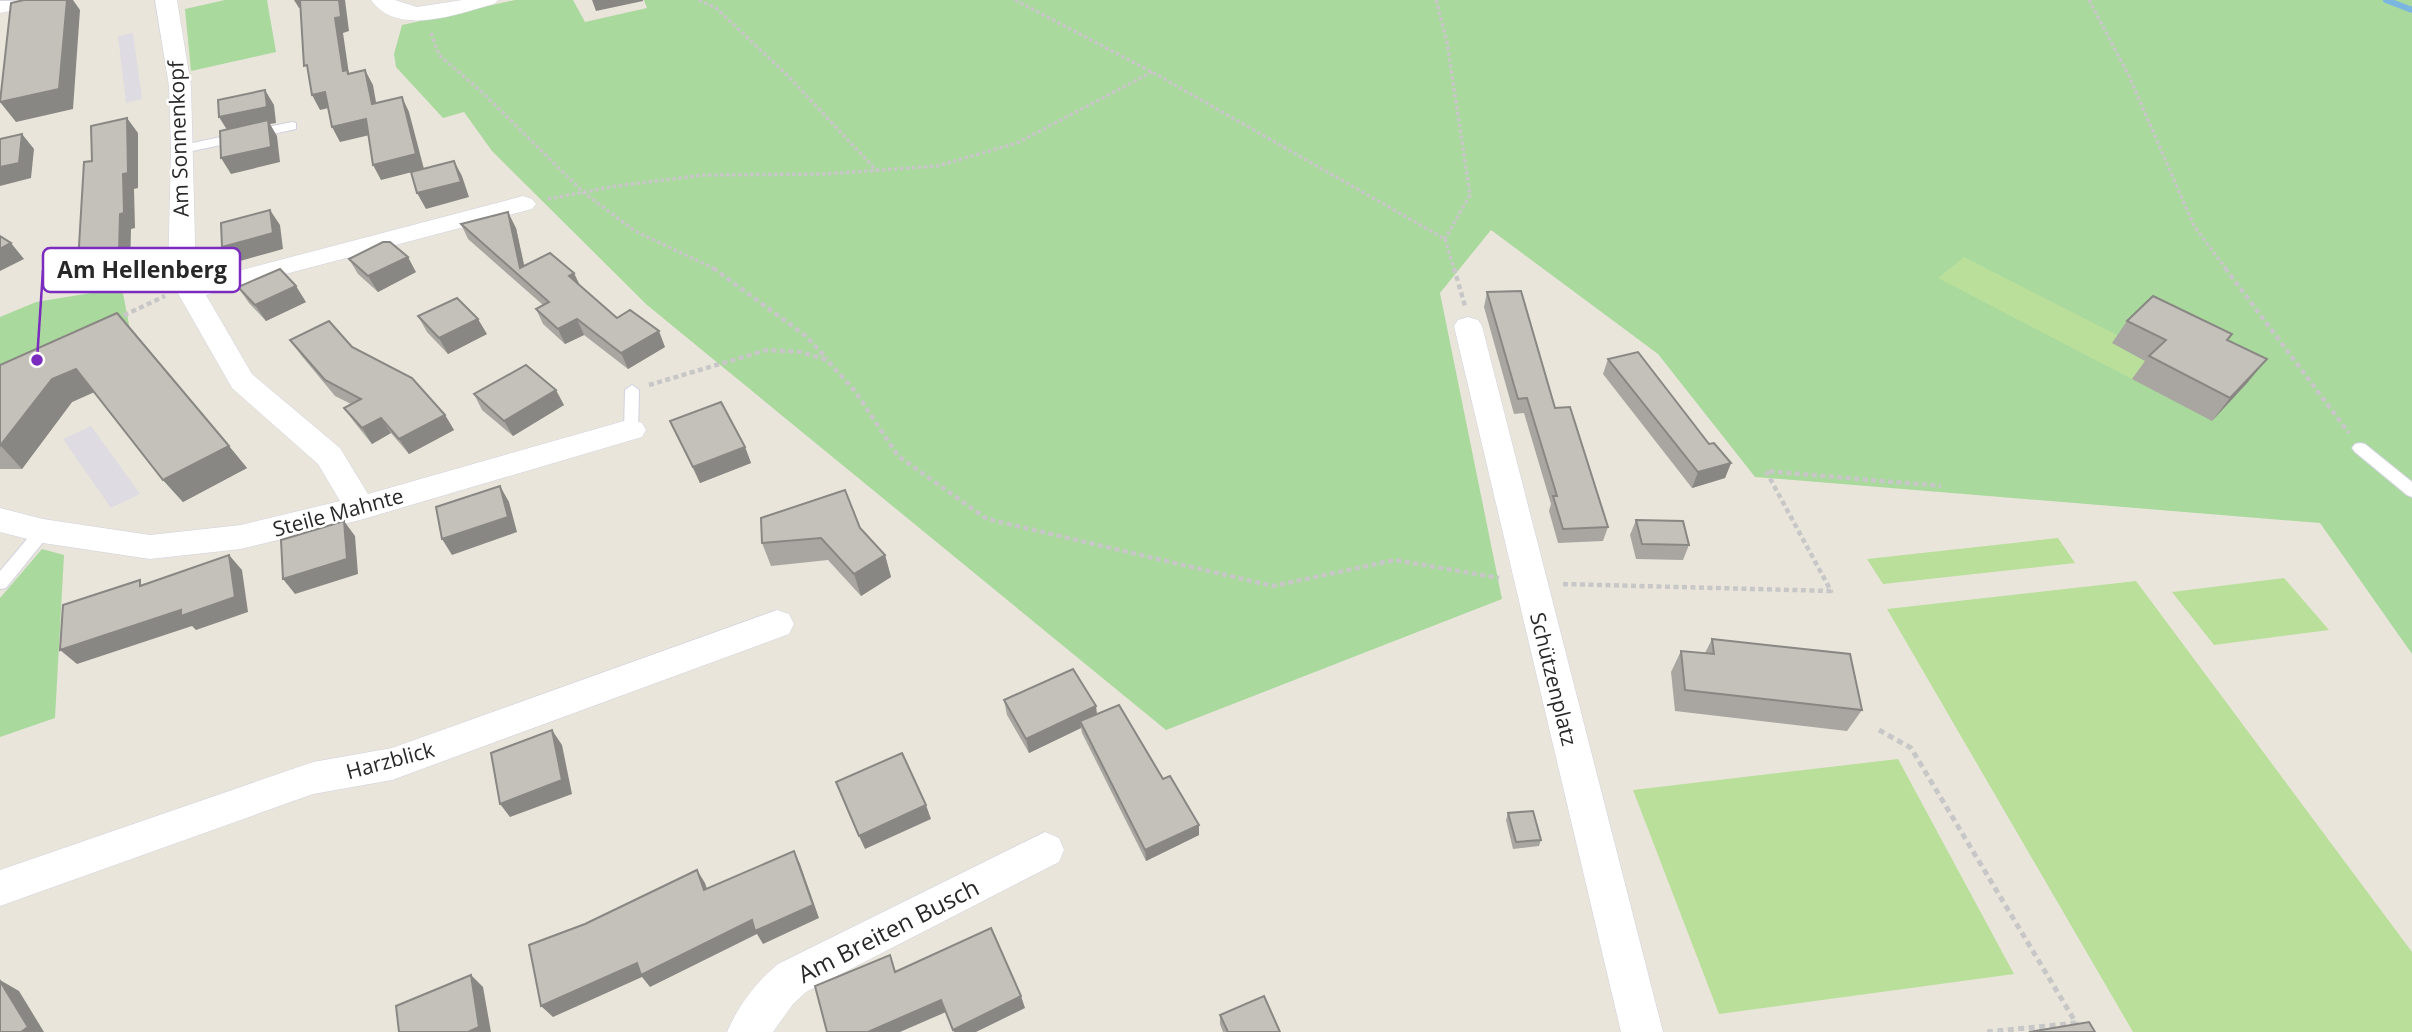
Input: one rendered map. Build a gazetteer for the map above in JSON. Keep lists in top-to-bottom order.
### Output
{
  "streets": {
    "street": [
      "Am Sonnenkopf",
      "Steile Mahnte",
      "Schützenplatz",
      "Harzblick",
      "Am Breiten Busch"
    ]
  },
  "crossings": [
    ["Am Sonnenkopf", "Steile Mahnte"]
  ],
  "places": ["Am Hellenberg"]
}
